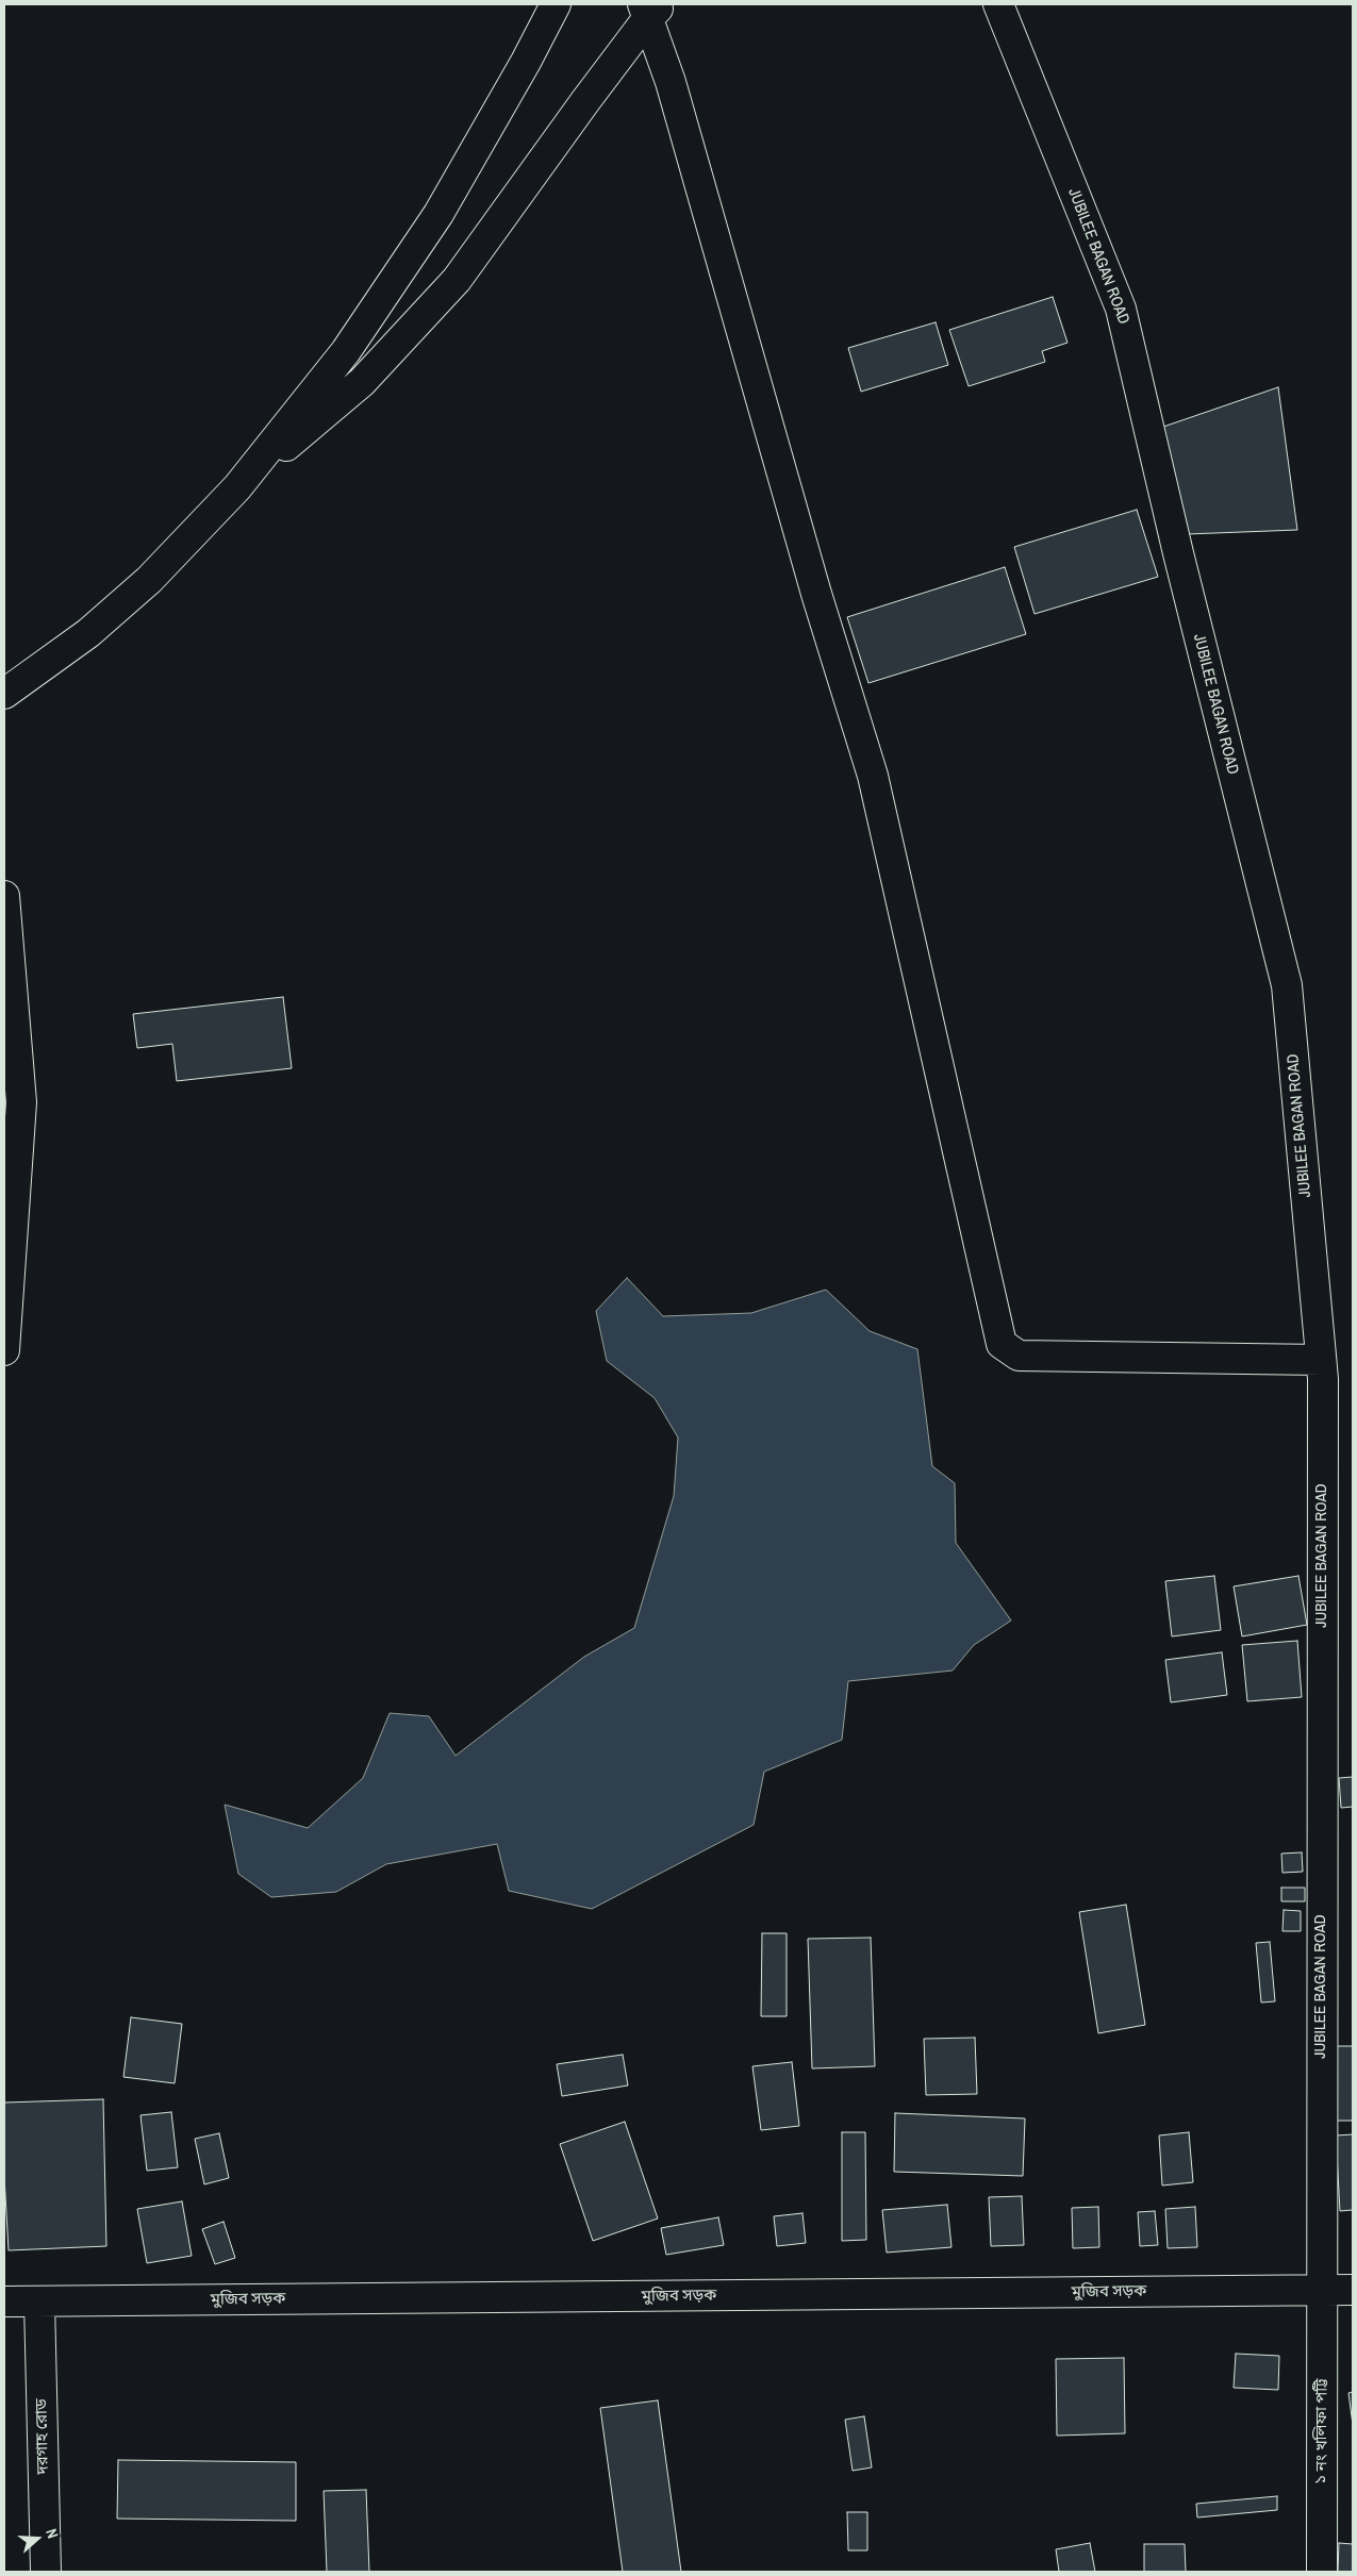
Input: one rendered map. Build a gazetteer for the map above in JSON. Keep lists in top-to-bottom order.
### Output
{
  "streets": {
    "street": [
      "JUBILEE BAGAN ROAD",
      "মুজিব সড়ক",
      "১ নং খলিফা পট্টি",
      "দরগাহ রোড"
    ]
  },
  "crossings": [
    ["JUBILEE BAGAN ROAD", "মুজিব সড়ক"],
    ["JUBILEE BAGAN ROAD", "১ নং খলিফা পট্টি"],
    ["মুজিব সড়ক", "১ নং খলিফা পট্টি"],
    ["মুজিব সড়ক", "দরগাহ রোড"]
  ],
  "north": "right"
}
